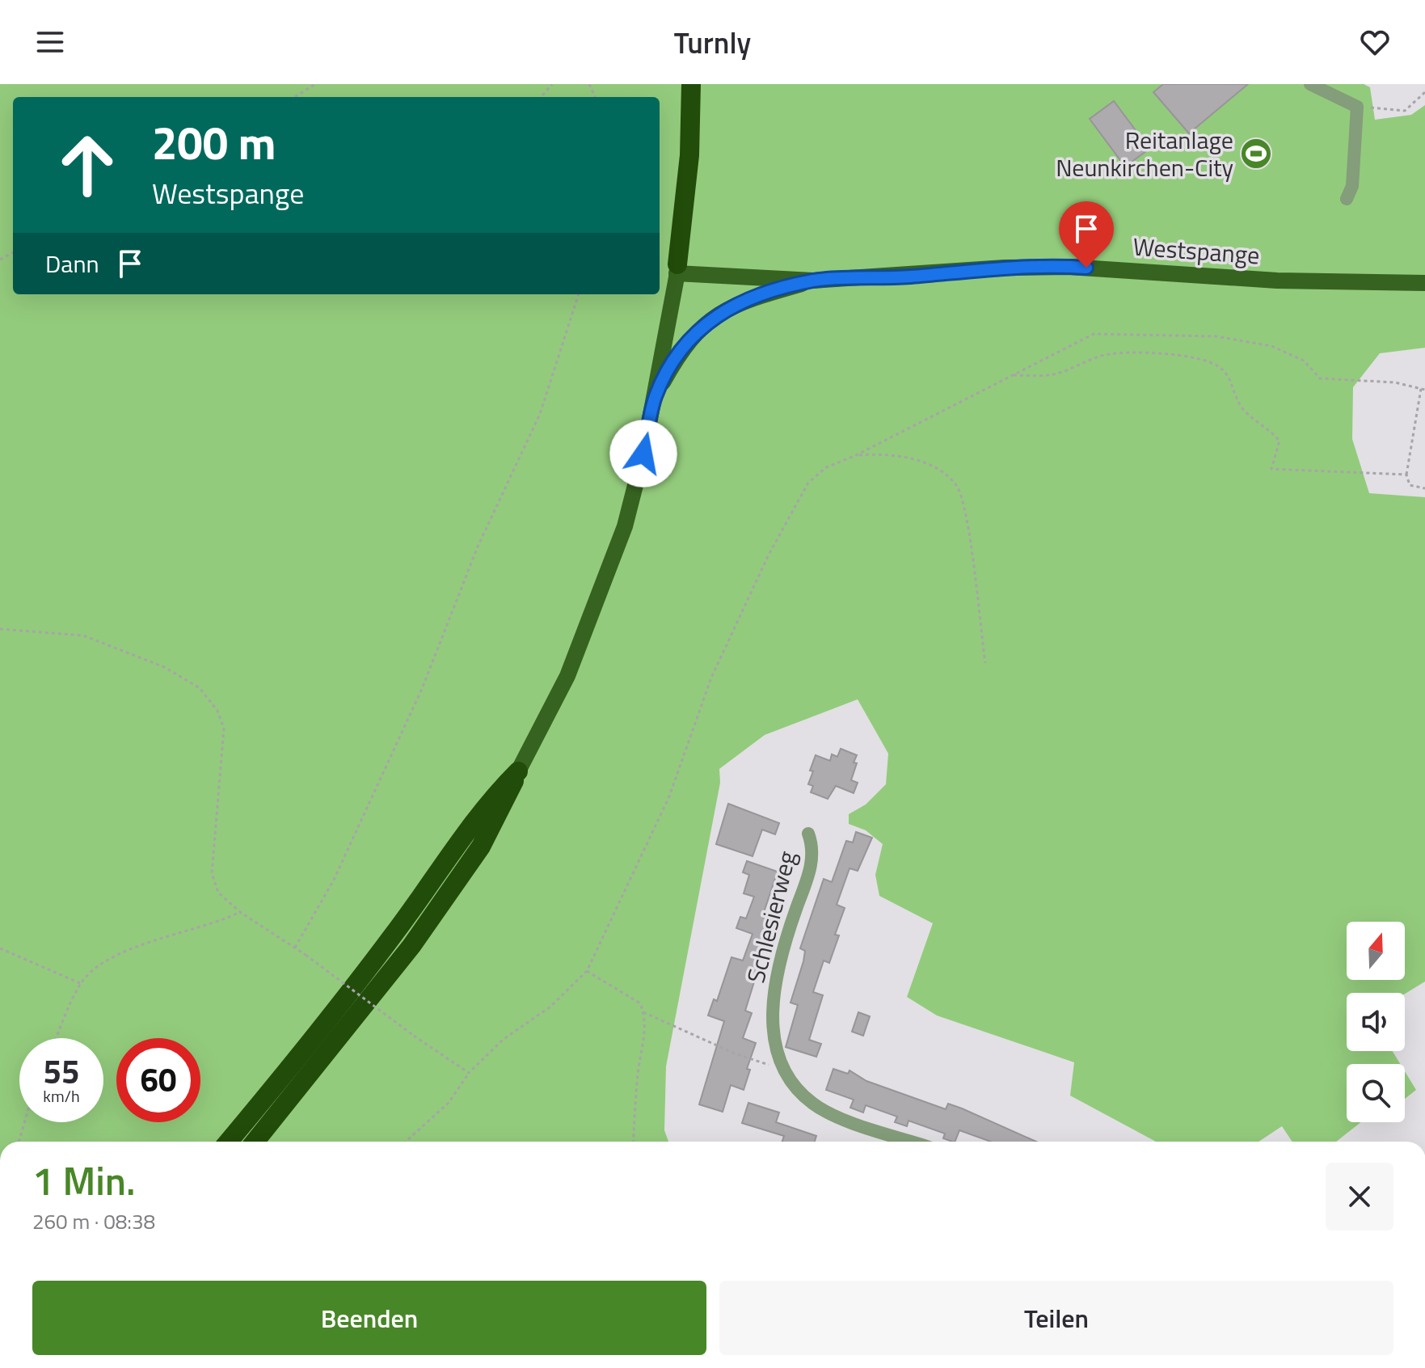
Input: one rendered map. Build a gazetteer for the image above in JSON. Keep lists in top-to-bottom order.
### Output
{
  "streets": {
    "main road": ["Westspange"],
    "street": ["Schlesierweg"]
  },
  "places": {
    "sports": ["Reitanlage Neunkirchen-City"]
  },
  "north": "top",
  "page": {
    "header": "Turnly",
    "turn": ["200 m", "Westspange"],
    "then": "Dann",
    "speed": "55 km/h",
    "limit": "60",
    "heading": ["1 Min.", "260 m · 08:38"],
    "buttons": ["Beenden", "Teilen"]
  }
}
